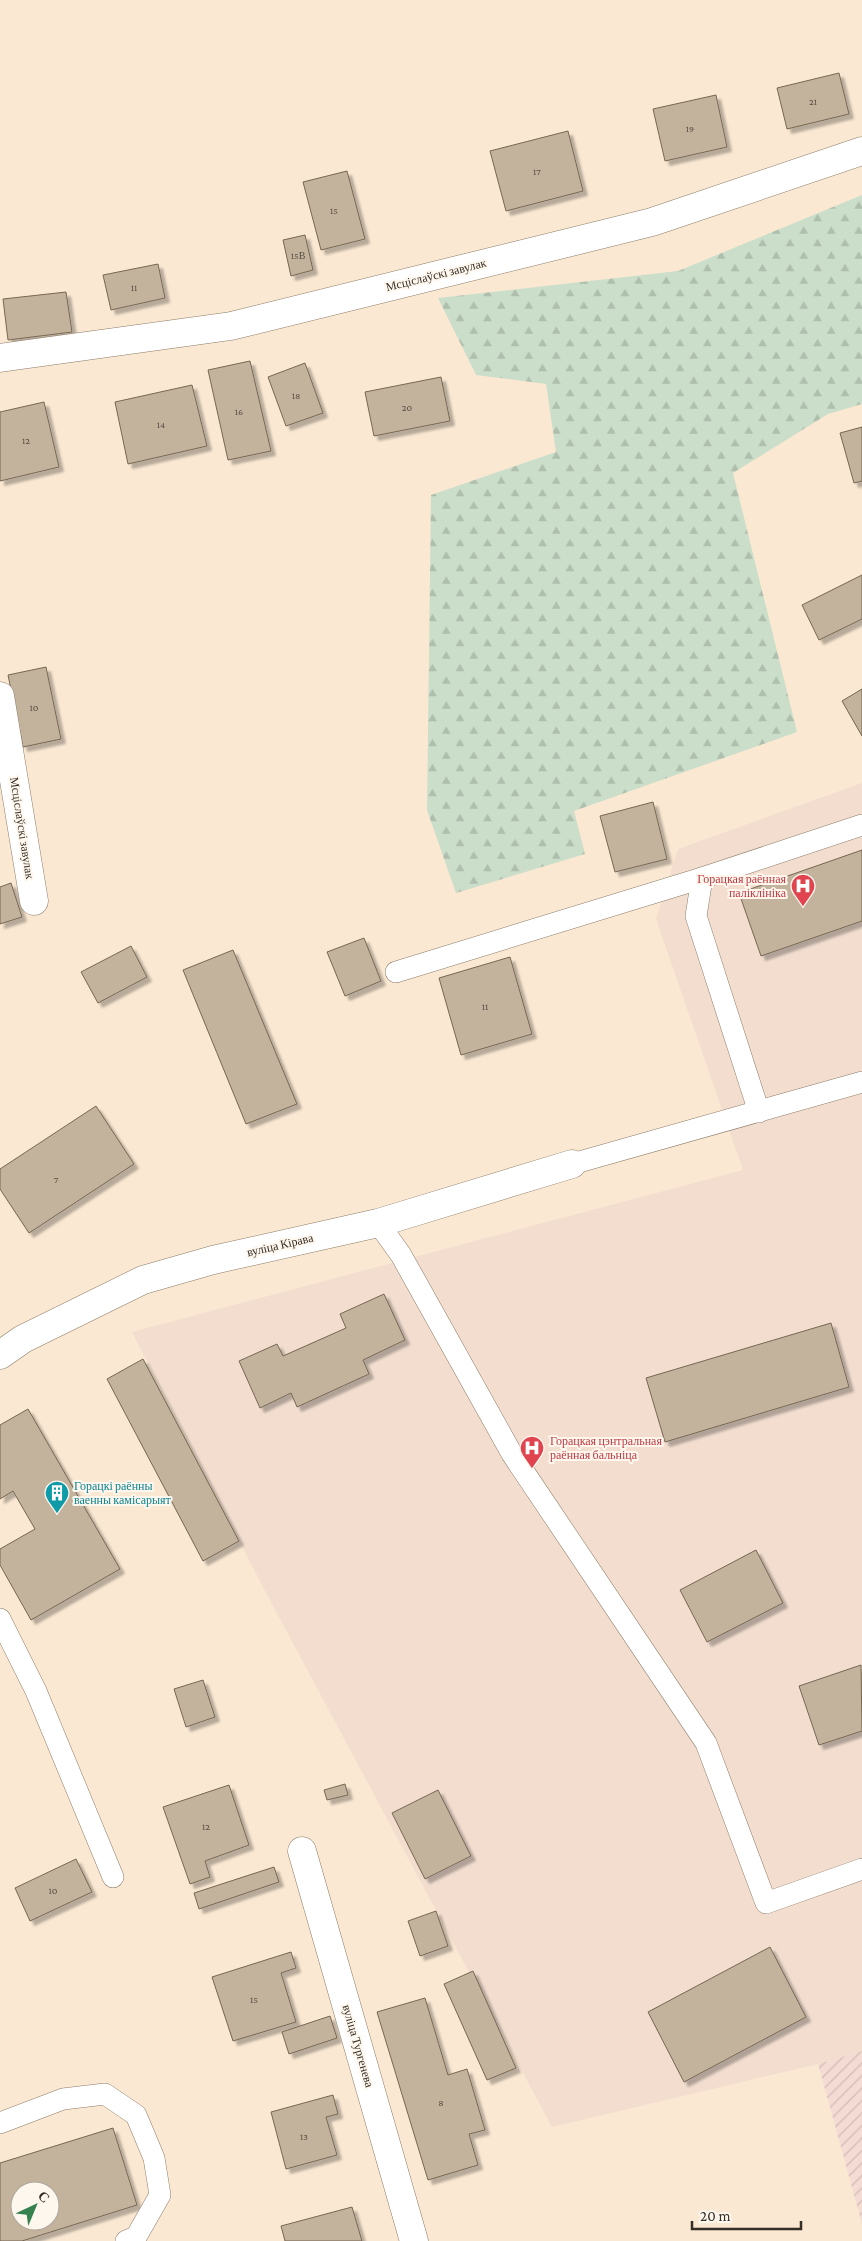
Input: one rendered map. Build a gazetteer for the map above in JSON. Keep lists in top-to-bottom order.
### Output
{
  "streets": {
    "street": ["Мсціслаўскі завулак", "вуліца Кірава", "вуліца Тургенева"]
  },
  "places": {
    "hospital": ["Горацкая раённая паліклініка", "Горацкая цэнтральная раённая бальніца"],
    "building": ["Горацкі раённы ваенны камісарыят"]
  },
  "house_numbers": [
    "21",
    "19",
    "17",
    "15",
    "15В",
    "11",
    "18",
    "20",
    "16",
    "14",
    "12",
    "10",
    "11",
    "7",
    "12",
    "10",
    "15",
    "8",
    "13"
  ],
  "scale_bar": "20 m",
  "north": "top right"
}
